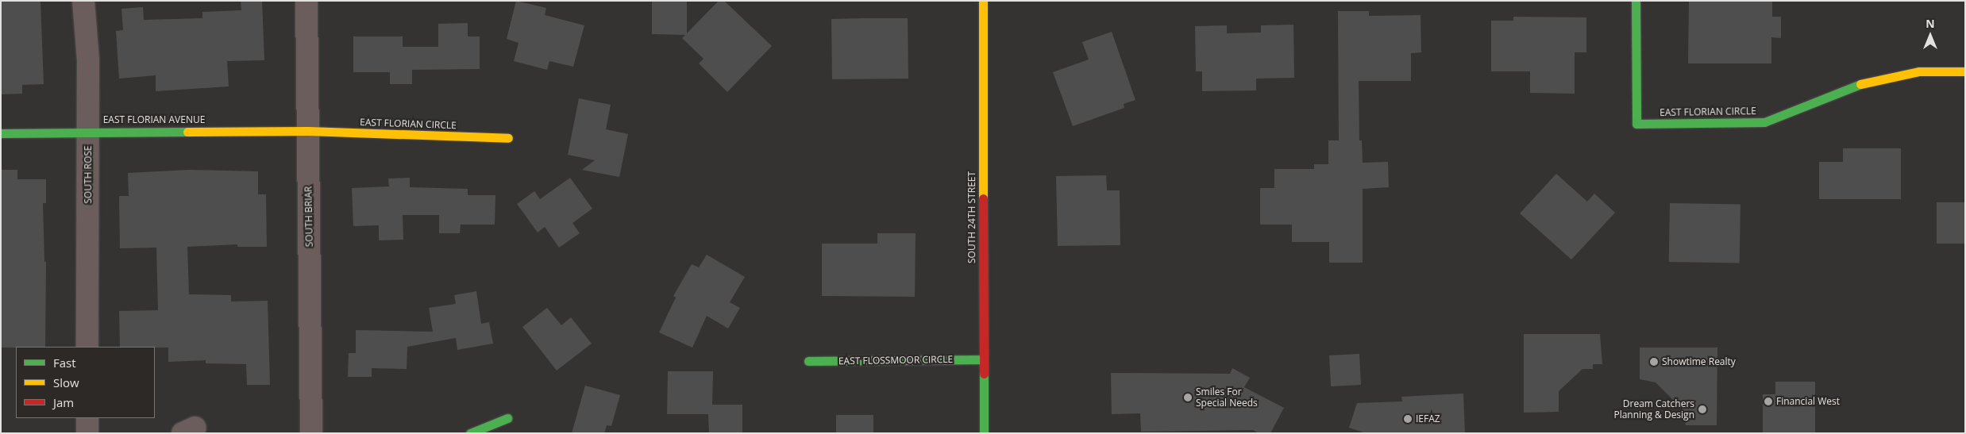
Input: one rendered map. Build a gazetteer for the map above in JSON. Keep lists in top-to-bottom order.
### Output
{
  "streets": {
    "street": [
      "EAST FLORIAN CIRCLE",
      "EAST FLORIAN AVENUE",
      "SOUTH ROSE",
      "SOUTH BRIAR",
      "SOUTH 24TH STREET",
      "EAST FLOSSMOOR CIRCLE"
    ]
  },
  "crossings": [
    ["EAST FLORIAN CIRCLE", "EAST FLORIAN AVENUE"],
    ["EAST FLORIAN CIRCLE", "SOUTH BRIAR"],
    ["EAST FLORIAN AVENUE", "SOUTH ROSE"],
    ["EAST FLORIAN AVENUE", "SOUTH BRIAR"],
    ["SOUTH 24TH STREET", "EAST FLOSSMOOR CIRCLE"]
  ],
  "places": [
    "Showtime Realty",
    "Smiles For Special Needs",
    "Financial West",
    "Dream Catchers Planning & Design",
    "IEFAZ"
  ],
  "legend": ["Fast", "Slow", "Jam"],
  "north": "top"
}
